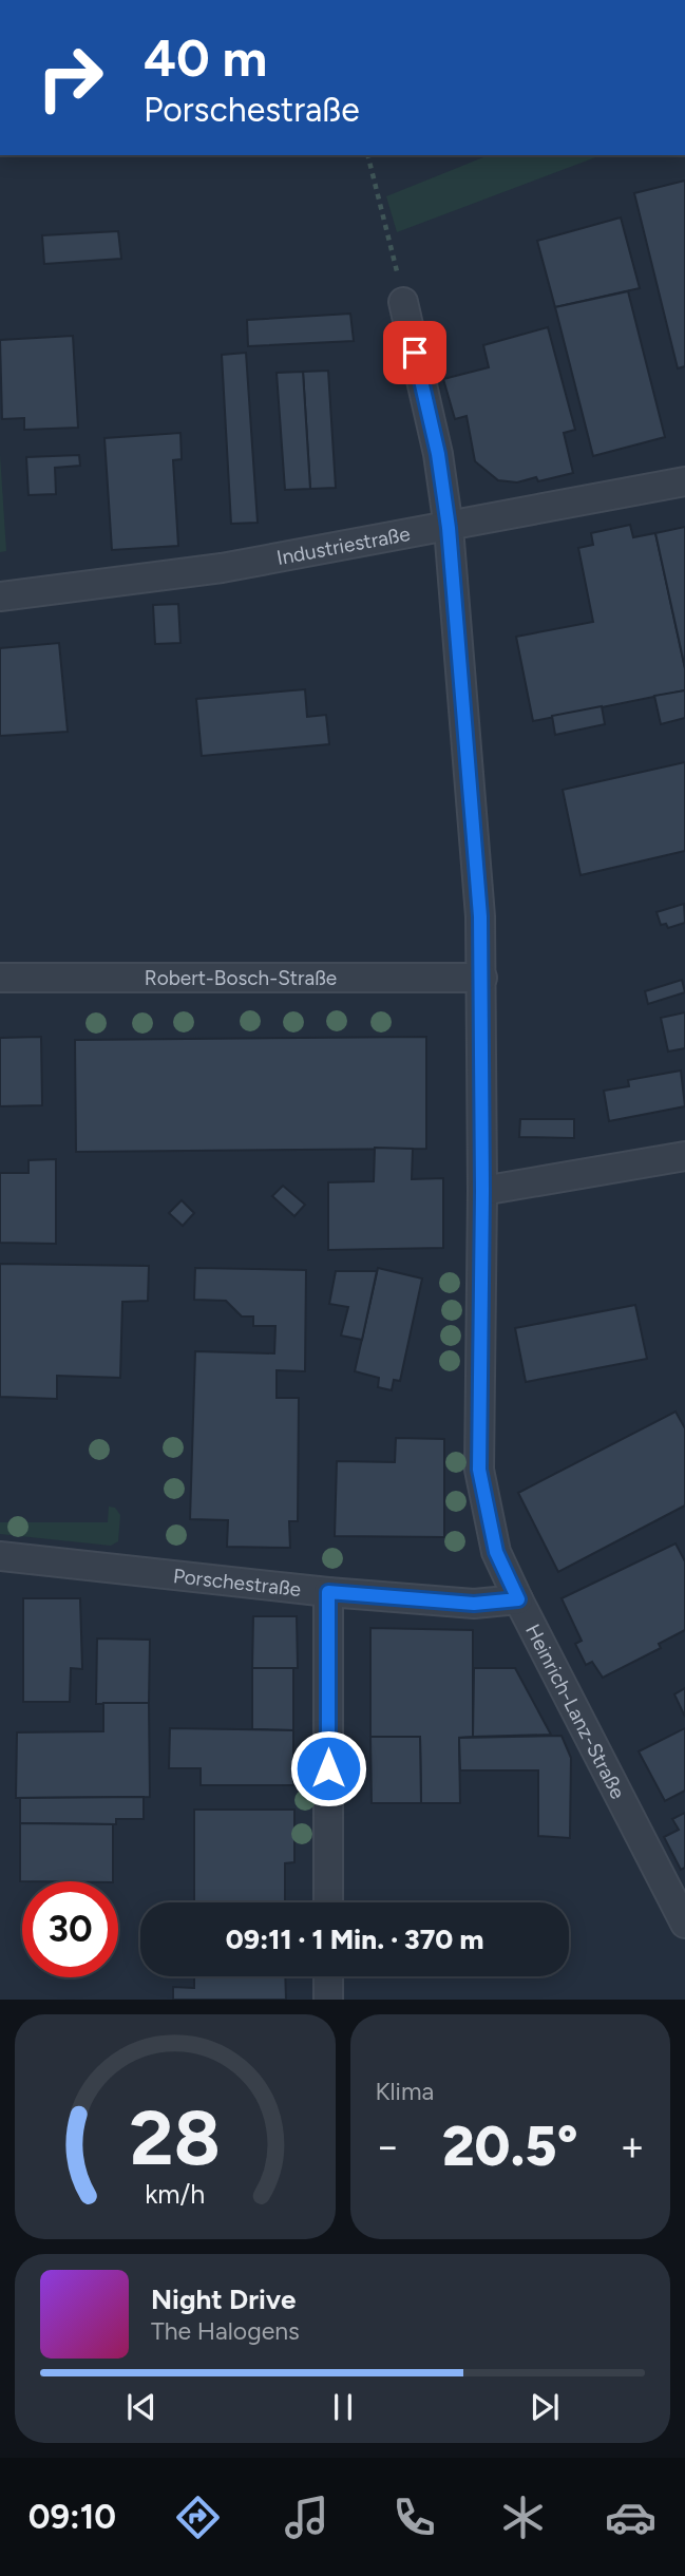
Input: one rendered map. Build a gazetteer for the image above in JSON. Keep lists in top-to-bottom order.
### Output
{
  "streets": {
    "street": [
      "Industriestraße",
      "Robert-Bosch-Straße",
      "Porschestraße",
      "Heinrich-Lanz-Straße"
    ]
  },
  "crossings": [
    ["Industriestraße", "Heinrich-Lanz-Straße"],
    ["Robert-Bosch-Straße", "Heinrich-Lanz-Straße"],
    ["Porschestraße", "Heinrich-Lanz-Straße"]
  ],
  "page": {
    "turn": ["40 m", "Porschestraße"],
    "limit": "30",
    "trip": "09:11 · 1 Min. · 370 m",
    "tile": "Klima",
    "heat": ["−", "20.5°", "+"],
    "song": ["Night Drive", "The Halogens"],
    "tabs": "09:10",
    "gauge": ["28", "km/h"]
  }
}
